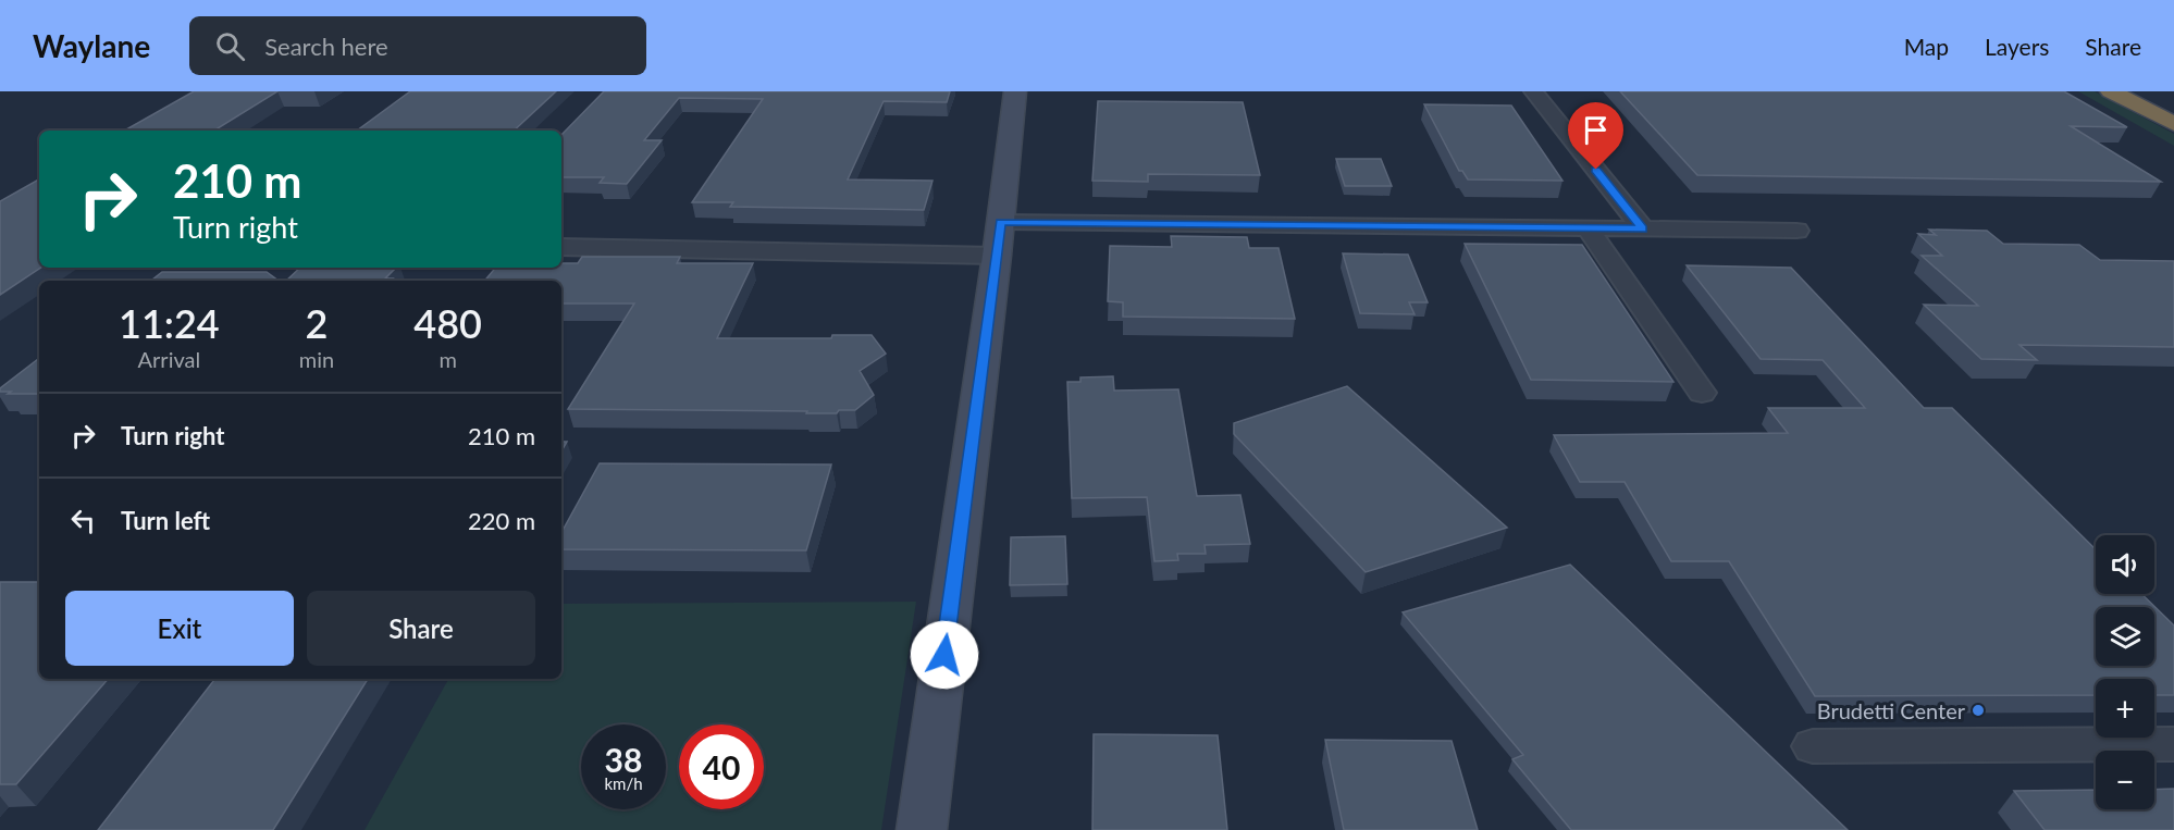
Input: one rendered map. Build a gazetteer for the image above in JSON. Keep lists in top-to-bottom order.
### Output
{
  "places": ["Brudetti Center"],
  "page": {
    "header": "Waylane",
    "search": "Search here",
    "nav": ["Map", "Layers", "Share"],
    "turn": ["210 m", "Turn right"],
    "eta": [
      "11:24",
      "Arrival",
      "2",
      "min",
      "480",
      "m"
    ],
    "list": [
      {
        "name": "Turn right",
        "value": "210 m"
      },
      {
        "name": "Turn left",
        "value": "220 m"
      }
    ],
    "map_buttons": ["+", "−"],
    "buttons": ["Exit", "Share"],
    "speed": "38 km/h",
    "limit": "40"
  }
}
